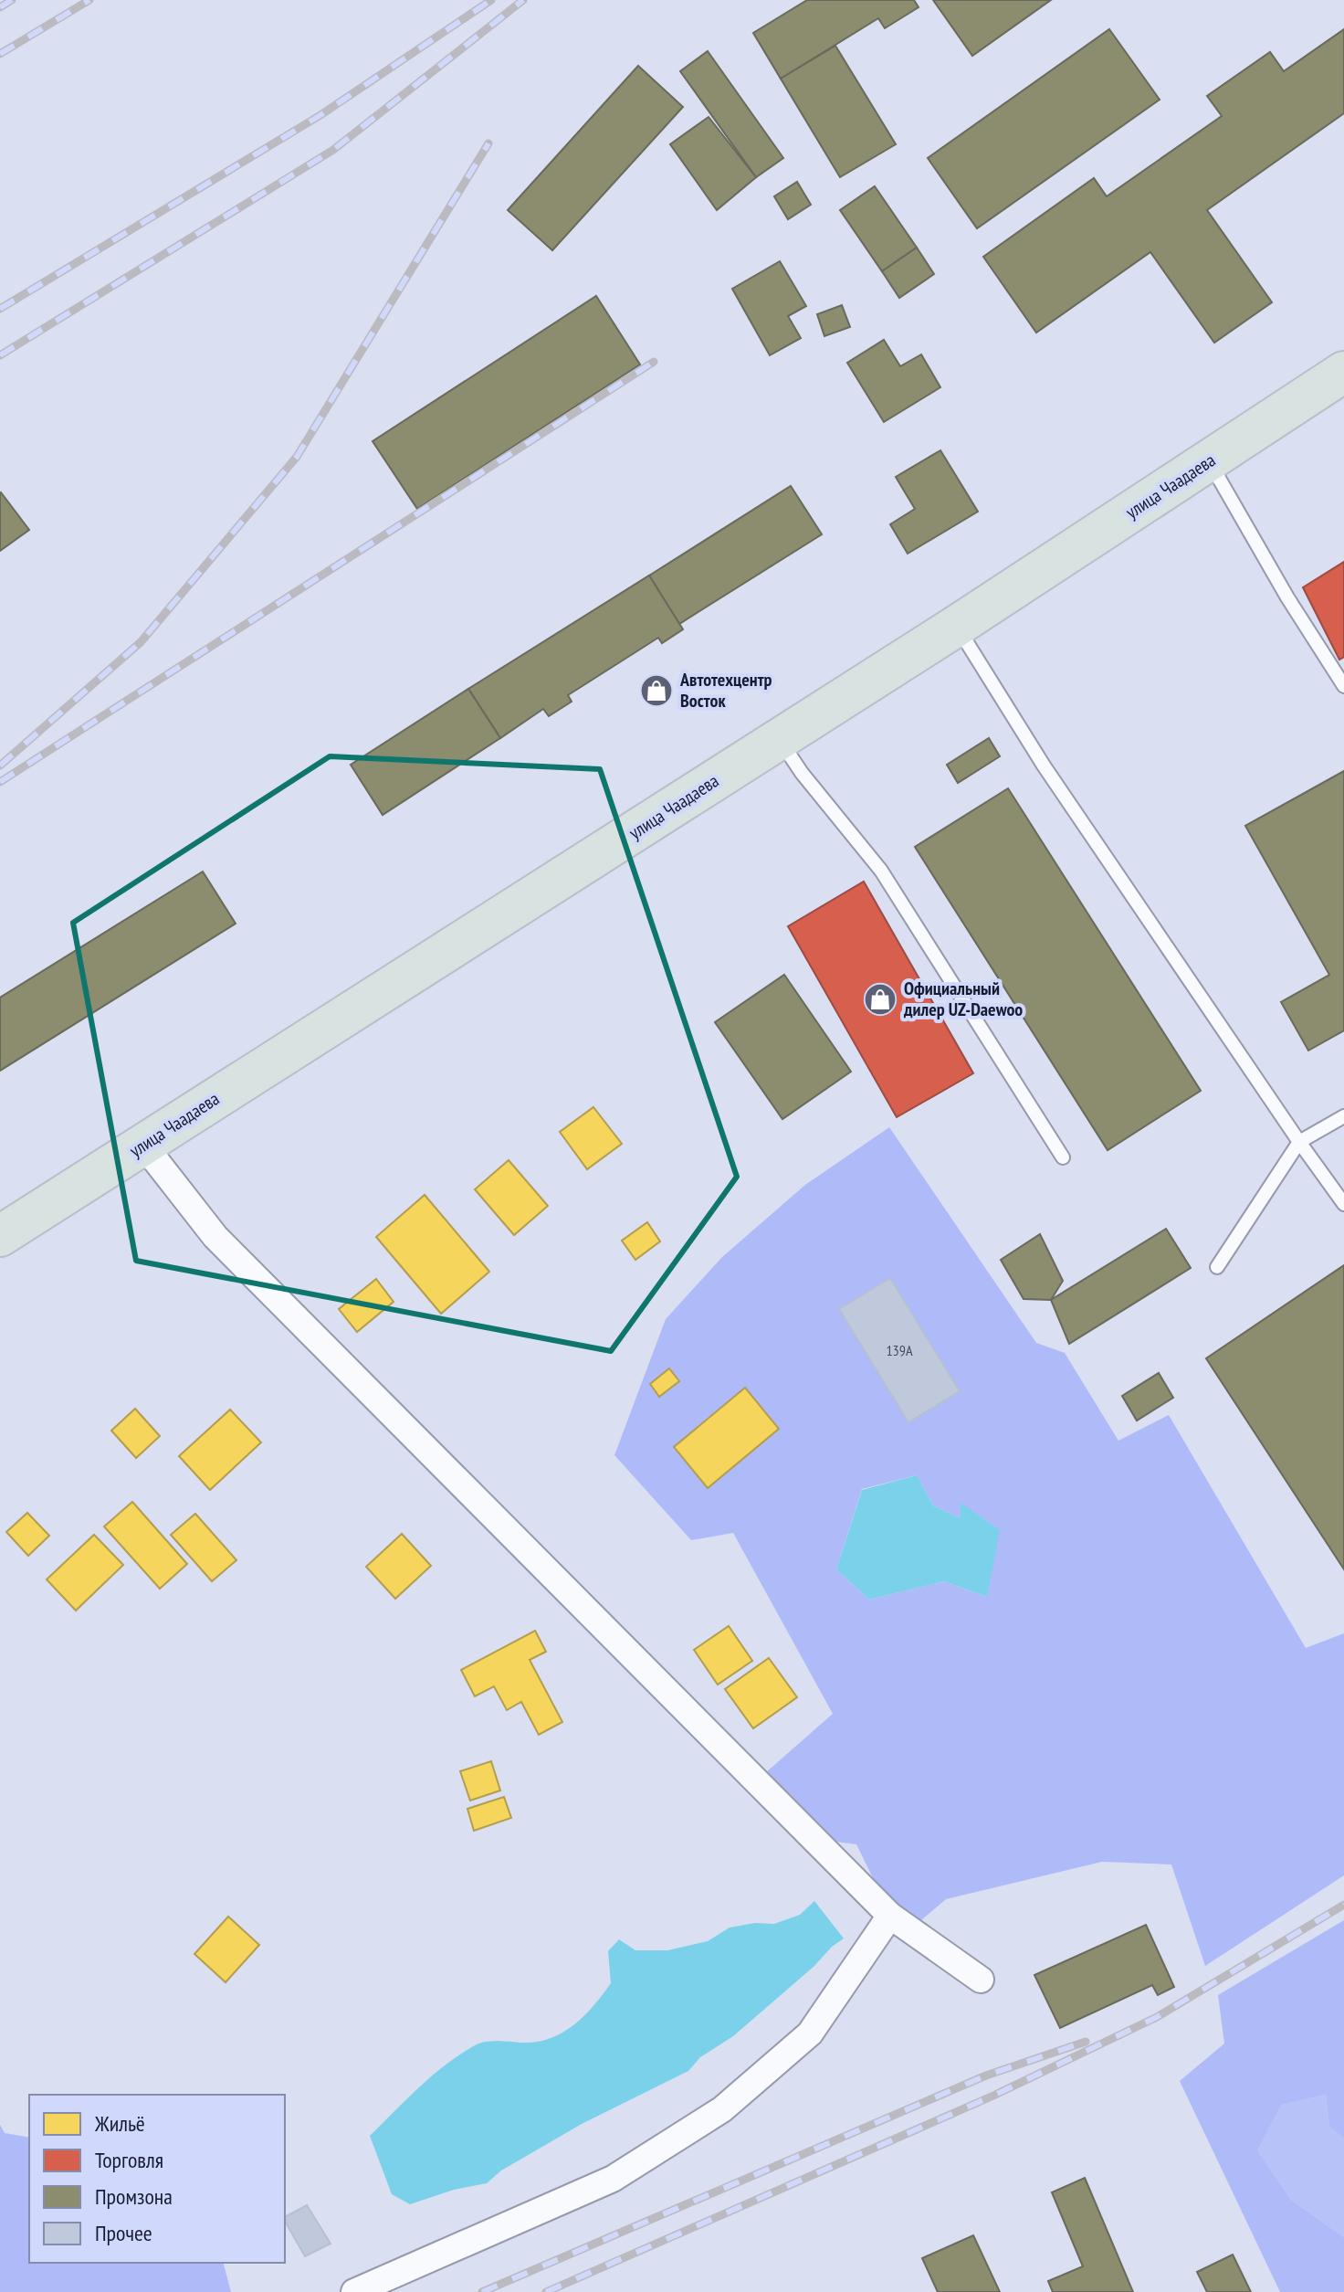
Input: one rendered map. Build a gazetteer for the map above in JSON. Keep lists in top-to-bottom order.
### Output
{
  "streets": {
    "main road": ["улица Чаадаева"]
  },
  "places": {
    "shop": ["Автотехцентр Восток", "Официальный дилер UZ-Daewoo"]
  },
  "house_numbers": ["139А"],
  "legend": [
    "Жильё",
    "Торговля",
    "Промзона",
    "Прочее"
  ]
}
